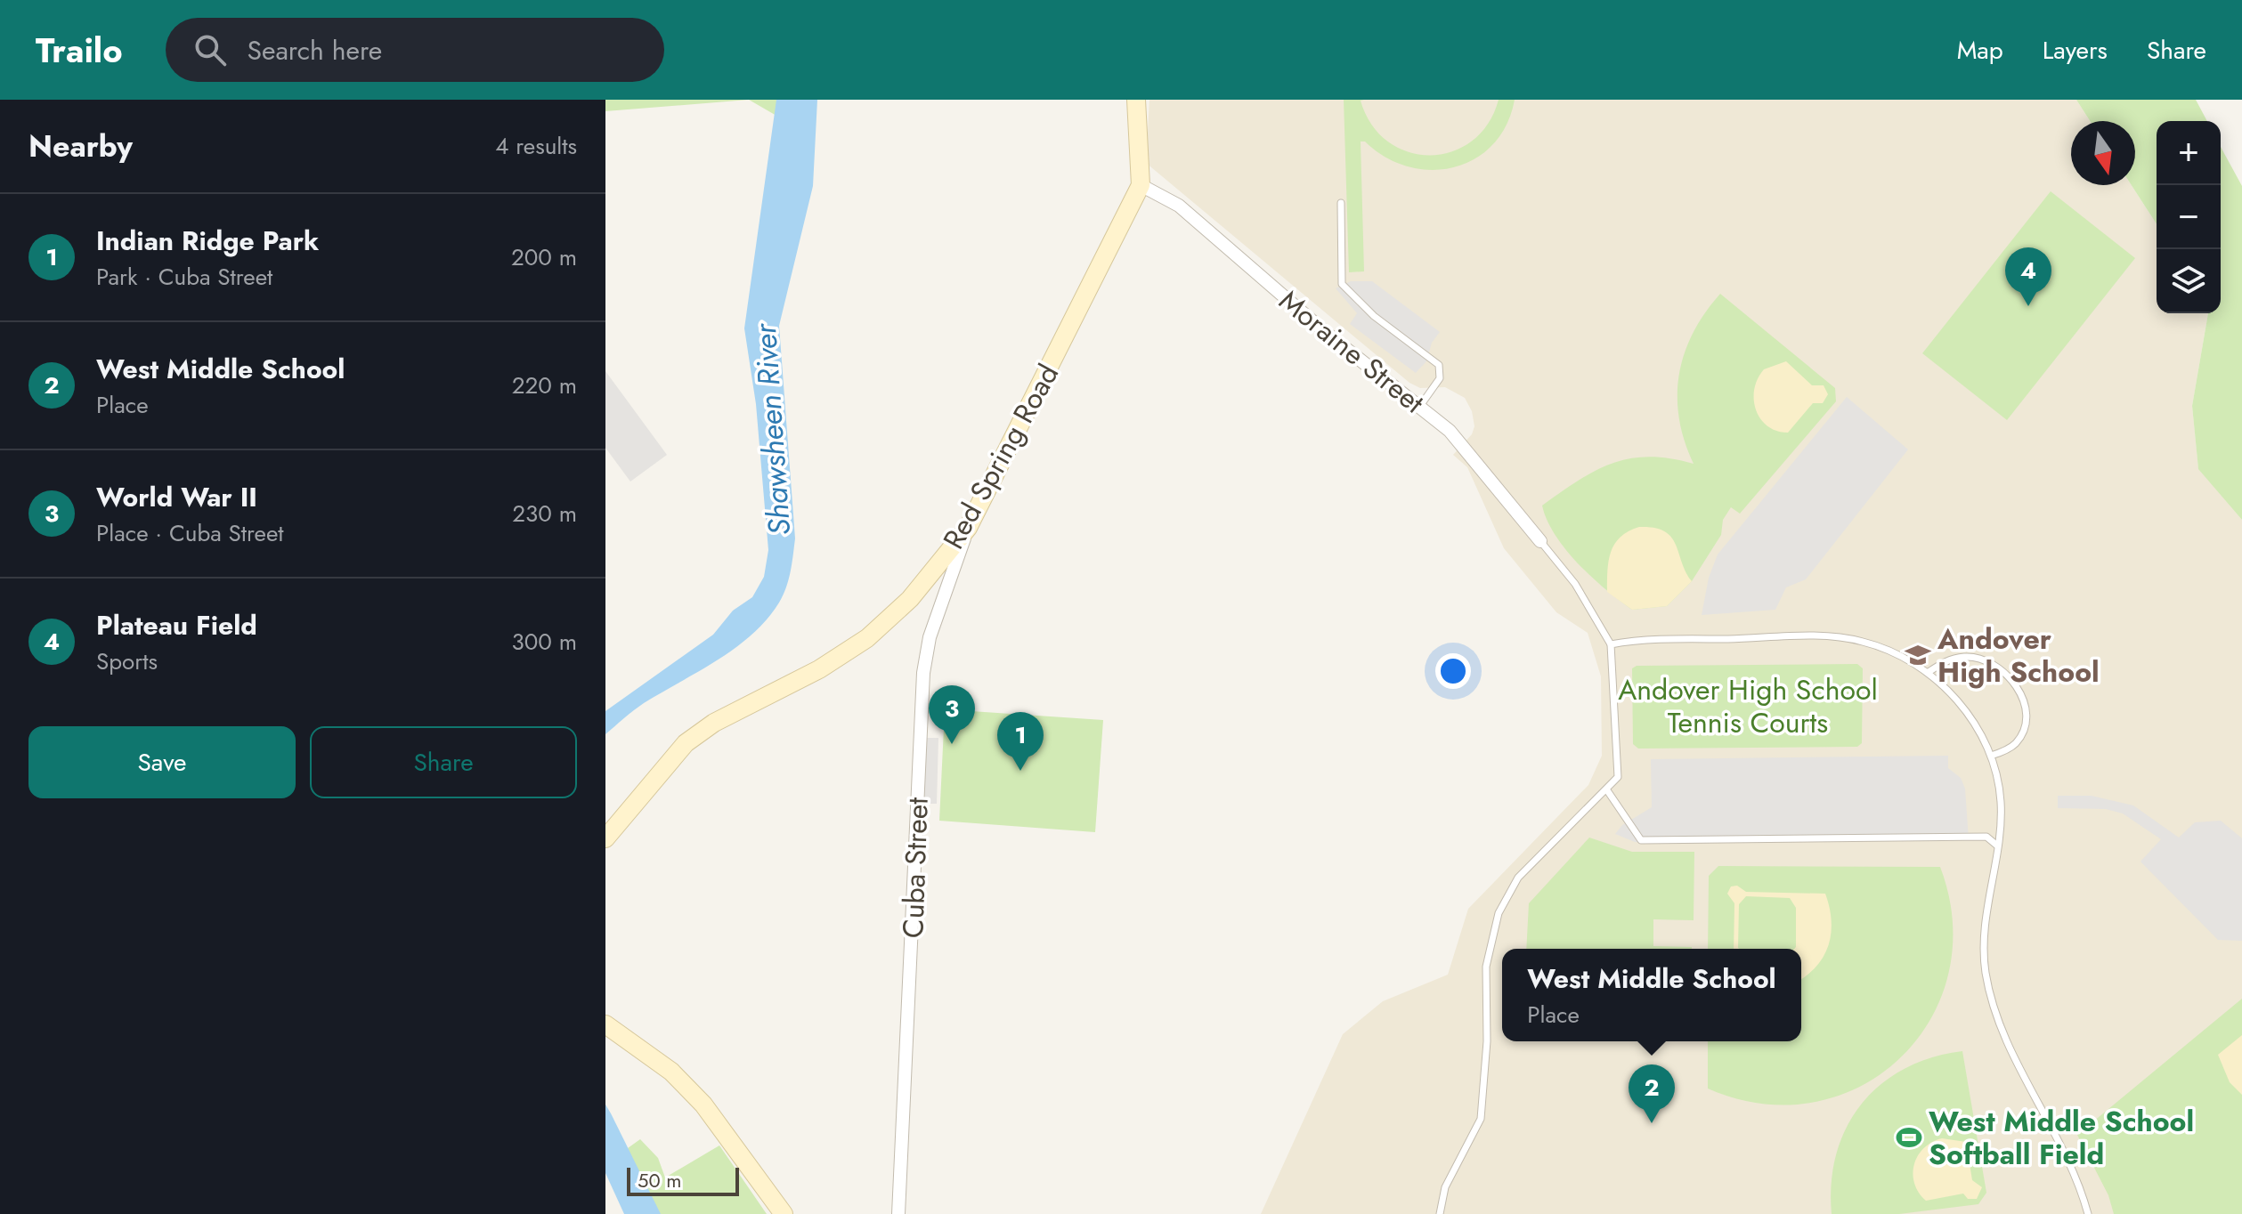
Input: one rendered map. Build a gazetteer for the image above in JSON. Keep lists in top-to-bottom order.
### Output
{
  "streets": {
    "main road": ["Red Spring Road"],
    "street": ["Moraine Street", "Cuba Street"]
  },
  "crossings": [
    ["Moraine Street", "Red Spring Road"],
    ["Red Spring Road", "Cuba Street"]
  ],
  "water": ["Shawsheen River"],
  "parks": ["Andover High School Tennis Courts"],
  "places": {
    "school or university": ["Andover High School"],
    "sports": ["West Middle School Softball Field"]
  },
  "scale_bar": "50 m",
  "north": "bottom",
  "page": {
    "header": "Trailo",
    "search": "Search here",
    "nav": ["Map", "Layers", "Share"],
    "heading": ["Nearby", "4 results"],
    "map_buttons": ["+", "−"],
    "list": [
      {
        "mark": "1",
        "name": "Indian Ridge Park",
        "note": "Park · Cuba Street",
        "value": "200 m"
      },
      {
        "mark": "2",
        "name": "West Middle School",
        "note": "Place",
        "value": "220 m"
      },
      {
        "mark": "3",
        "name": "World War II",
        "note": "Place · Cuba Street",
        "value": "230 m"
      },
      {
        "mark": "4",
        "name": "Plateau Field",
        "note": "Sports",
        "value": "300 m"
      }
    ],
    "pins": [
      "4",
      "3",
      "1",
      "2"
    ],
    "buttons": ["Save", "Share"],
    "popup": ["West Middle School", "Place"],
    "scale": "50 m"
  }
}
